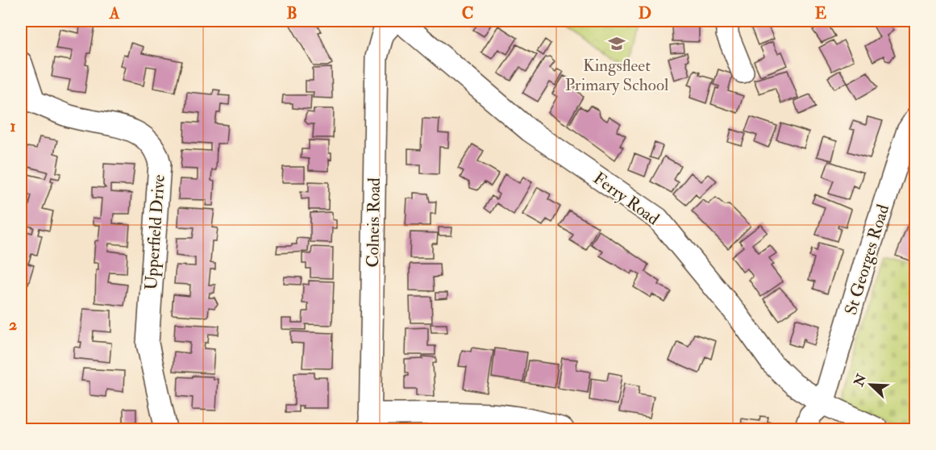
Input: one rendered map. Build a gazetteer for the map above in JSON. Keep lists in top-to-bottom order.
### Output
{
  "streets": {
    "street": [
      "Ferry Road",
      "Colneis Road",
      "Upperfield Drive",
      "St Georges Road"
    ]
  },
  "crossings": [
    ["Ferry Road", "St Georges Road"]
  ],
  "places": {
    "school or university": ["Kingsfleet Primary School"]
  },
  "north": "top left",
  "grid": {
    "columns": [
      "A",
      "B",
      "C",
      "D",
      "E"
    ],
    "rows": ["1", "2"]
  }
}
